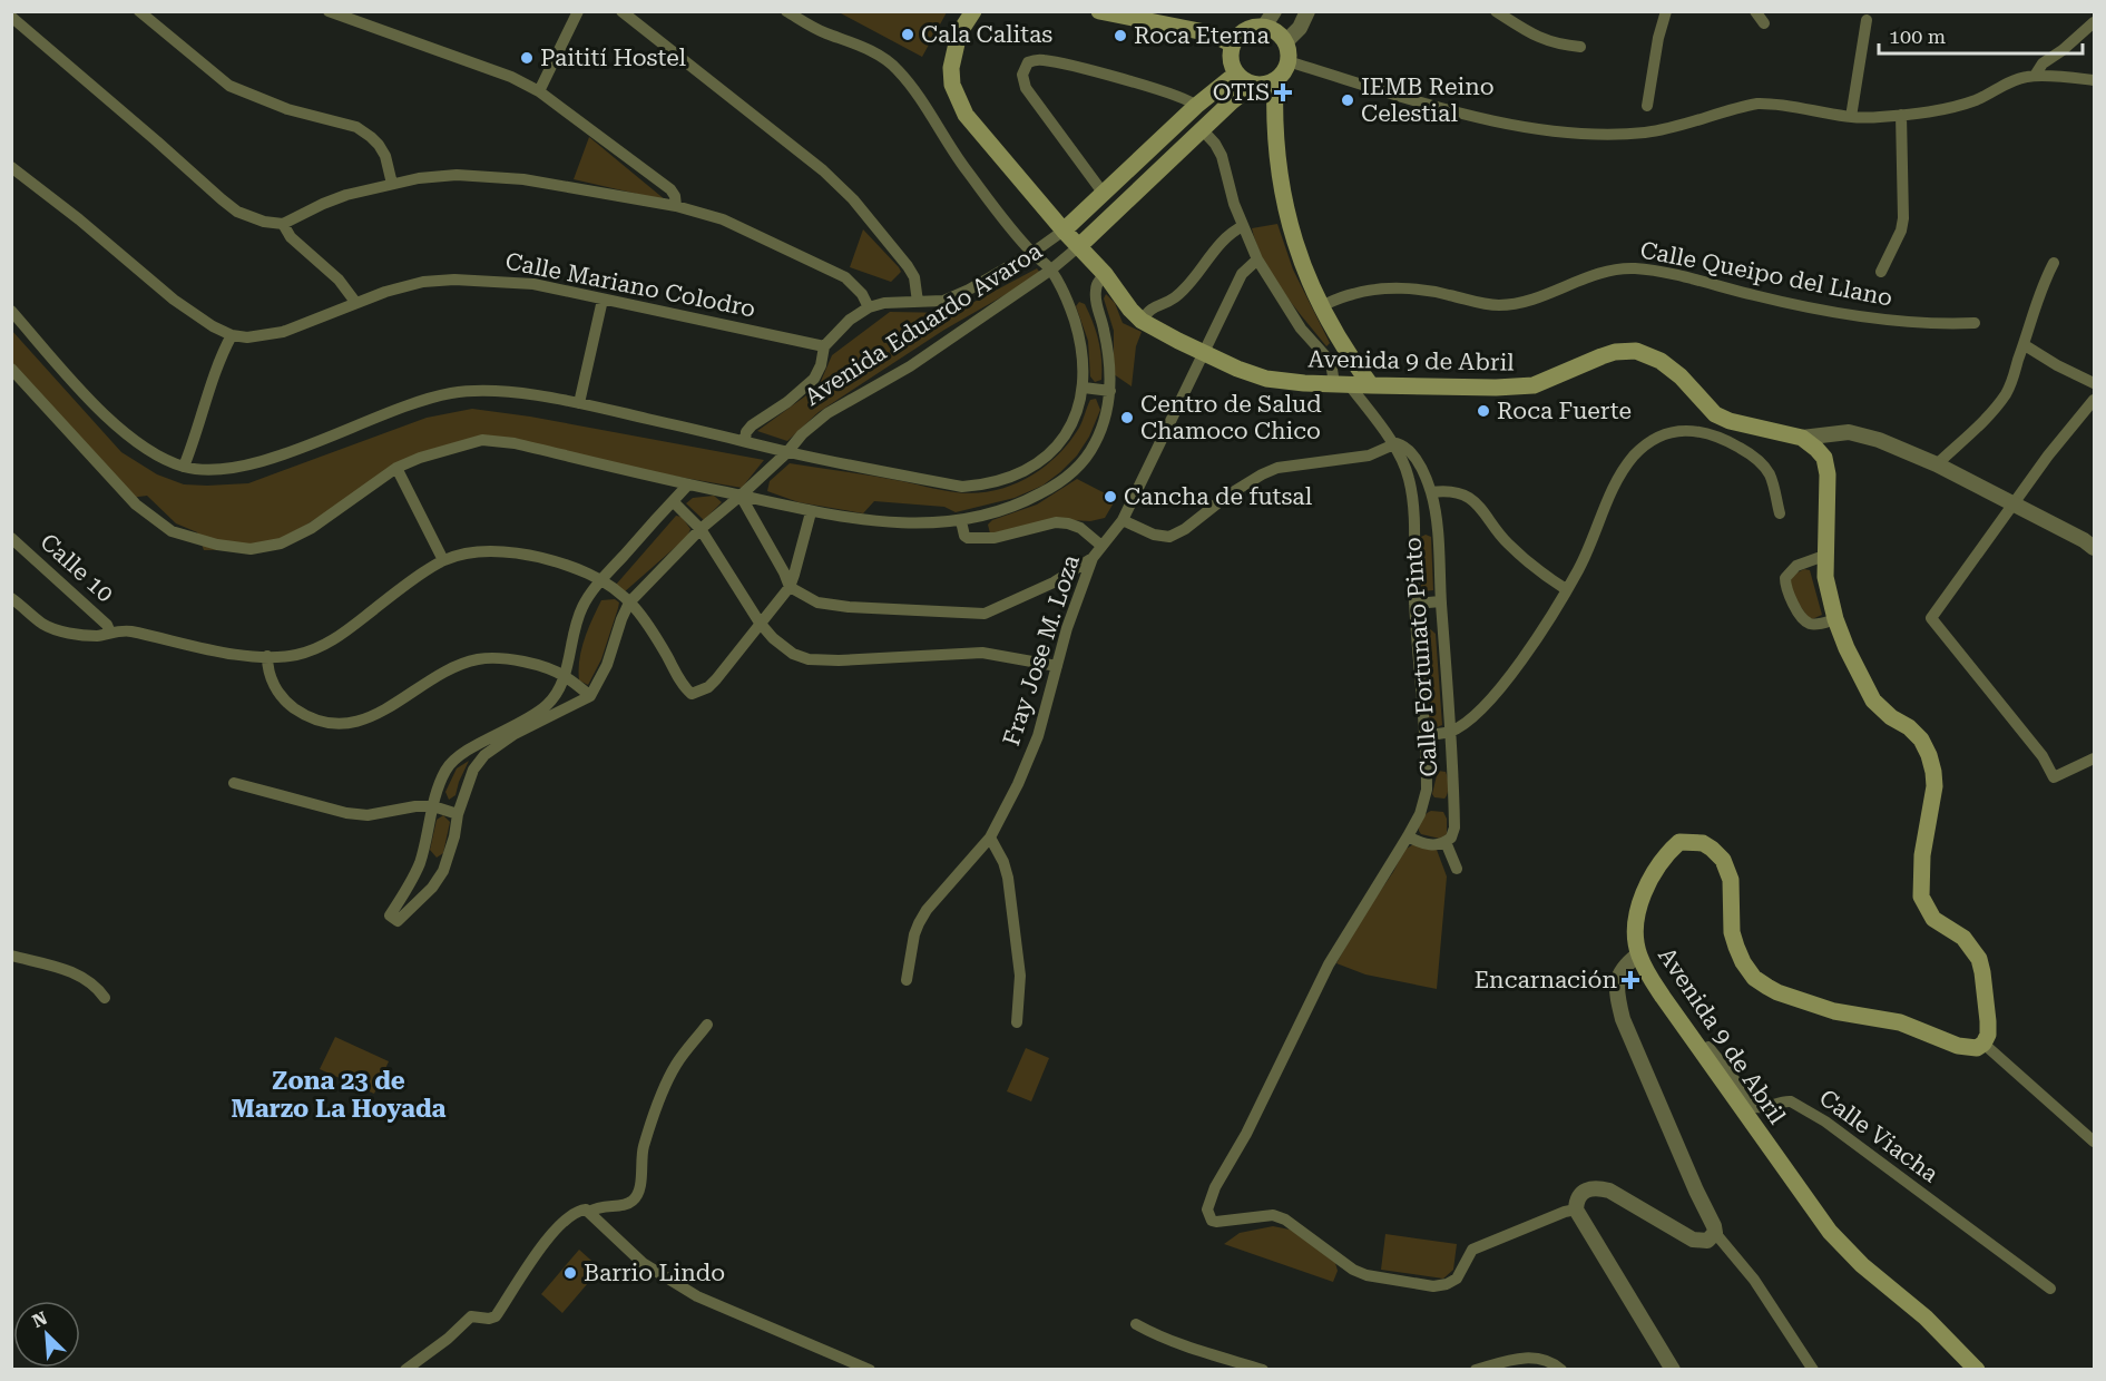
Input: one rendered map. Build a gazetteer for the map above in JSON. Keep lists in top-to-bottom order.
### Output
{
  "streets": {
    "main road": ["Avenida Eduardo Avaroa", "Avenida 9 de Abril"],
    "street": [
      "Calle Queipo del Llano",
      "Calle Mariano Colodro",
      "Calle 10",
      "Fray Jose M. Loza",
      "Calle Fortunato Pinto",
      "Calle Viacha"
    ]
  },
  "crossings": [
    ["Calle Mariano Colodro", "Avenida Eduardo Avaroa"],
    ["Avenida Eduardo Avaroa", "Avenida 9 de Abril"],
    ["Avenida Eduardo Avaroa", "Calle Fortunato Pinto"],
    ["Avenida 9 de Abril", "Fray Jose M. Loza"],
    ["Avenida 9 de Abril", "Calle Fortunato Pinto"],
    ["Avenida 9 de Abril", "Calle Viacha"],
    ["Fray Jose M. Loza", "Calle Fortunato Pinto"]
  ],
  "districts": ["Zona 23 de Marzo La Hoyada"],
  "places": {
    "other": [
      "Cala Calitas",
      "Roca Eterna",
      "Paitití Hostel",
      "IEMB Reino Celestial",
      "Roca Fuerte",
      "Centro de Salud Chamoco Chico",
      "Cancha de futsal",
      "Barrio Lindo"
    ],
    "health": ["OTIS", "Encarnación"]
  },
  "scale_bar": "100 m",
  "north": "top left"
}
